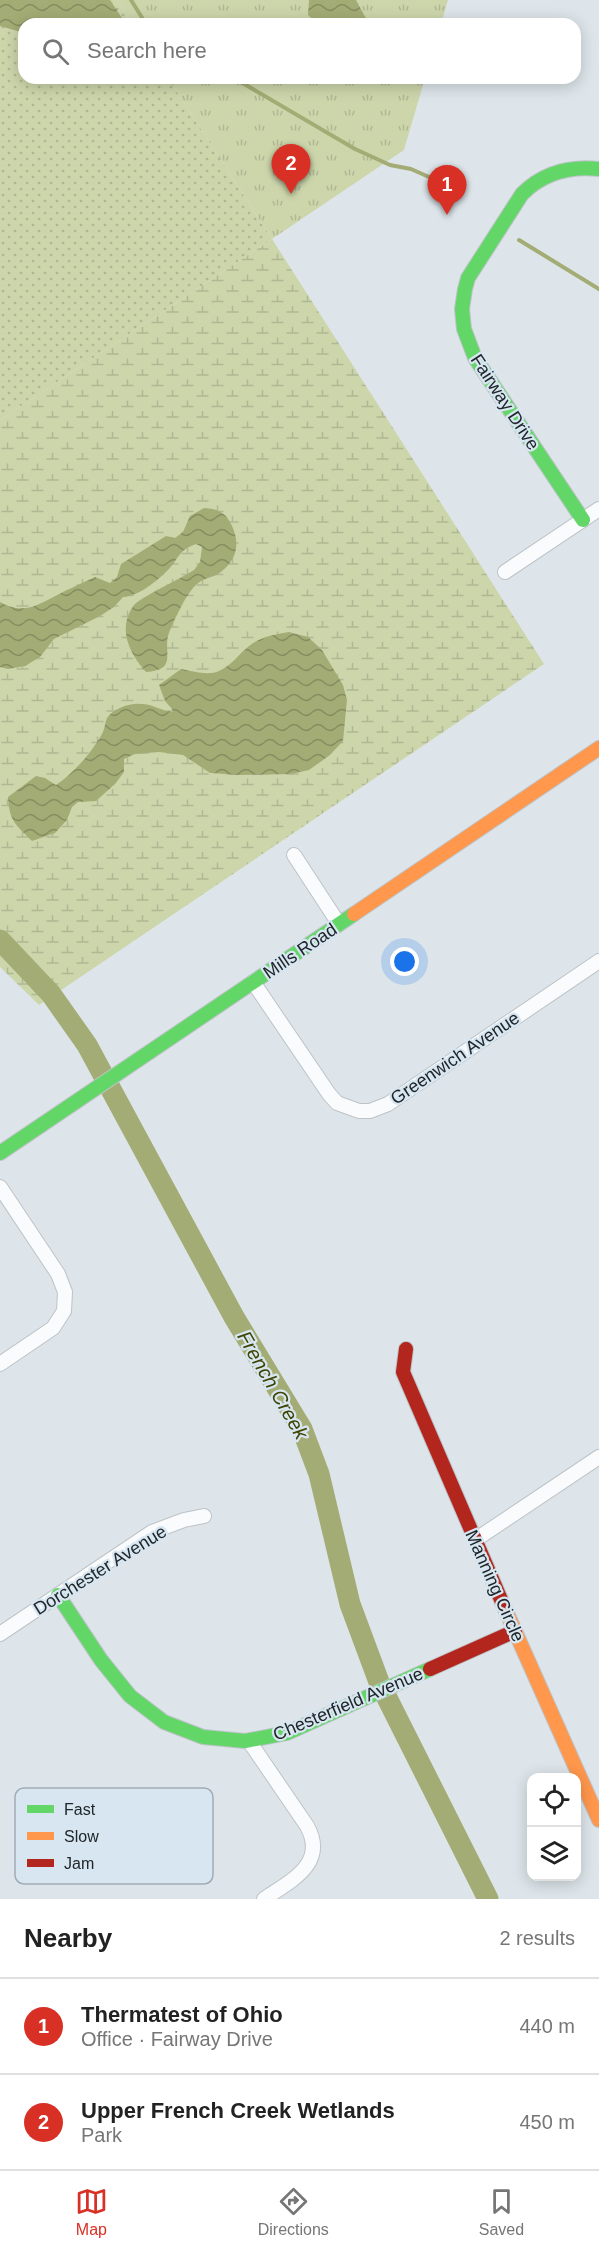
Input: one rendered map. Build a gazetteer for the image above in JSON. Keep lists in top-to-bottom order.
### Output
{
  "streets": {
    "street": [
      "Fairway Drive",
      "Mills Road",
      "Greenwich Avenue",
      "Dorchester Avenue",
      "Manning Circle",
      "Chesterfield Avenue"
    ]
  },
  "crossings": [
    ["Mills Road", "Greenwich Avenue"],
    ["Dorchester Avenue", "Chesterfield Avenue"],
    ["Manning Circle", "Chesterfield Avenue"]
  ],
  "water": ["French Creek"],
  "legend": ["Fast", "Slow", "Jam"],
  "page": {
    "search": "Search here",
    "pins": ["2", "1"],
    "heading": ["Nearby", "2 results"],
    "list": [
      {
        "mark": "1",
        "name": "Thermatest of Ohio",
        "note": "Office · Fairway Drive",
        "value": "440 m"
      },
      {
        "mark": "2",
        "name": "Upper French Creek Wetlands",
        "note": "Park",
        "value": "450 m"
      }
    ],
    "nav": ["Map", "Directions", "Saved"]
  }
}
